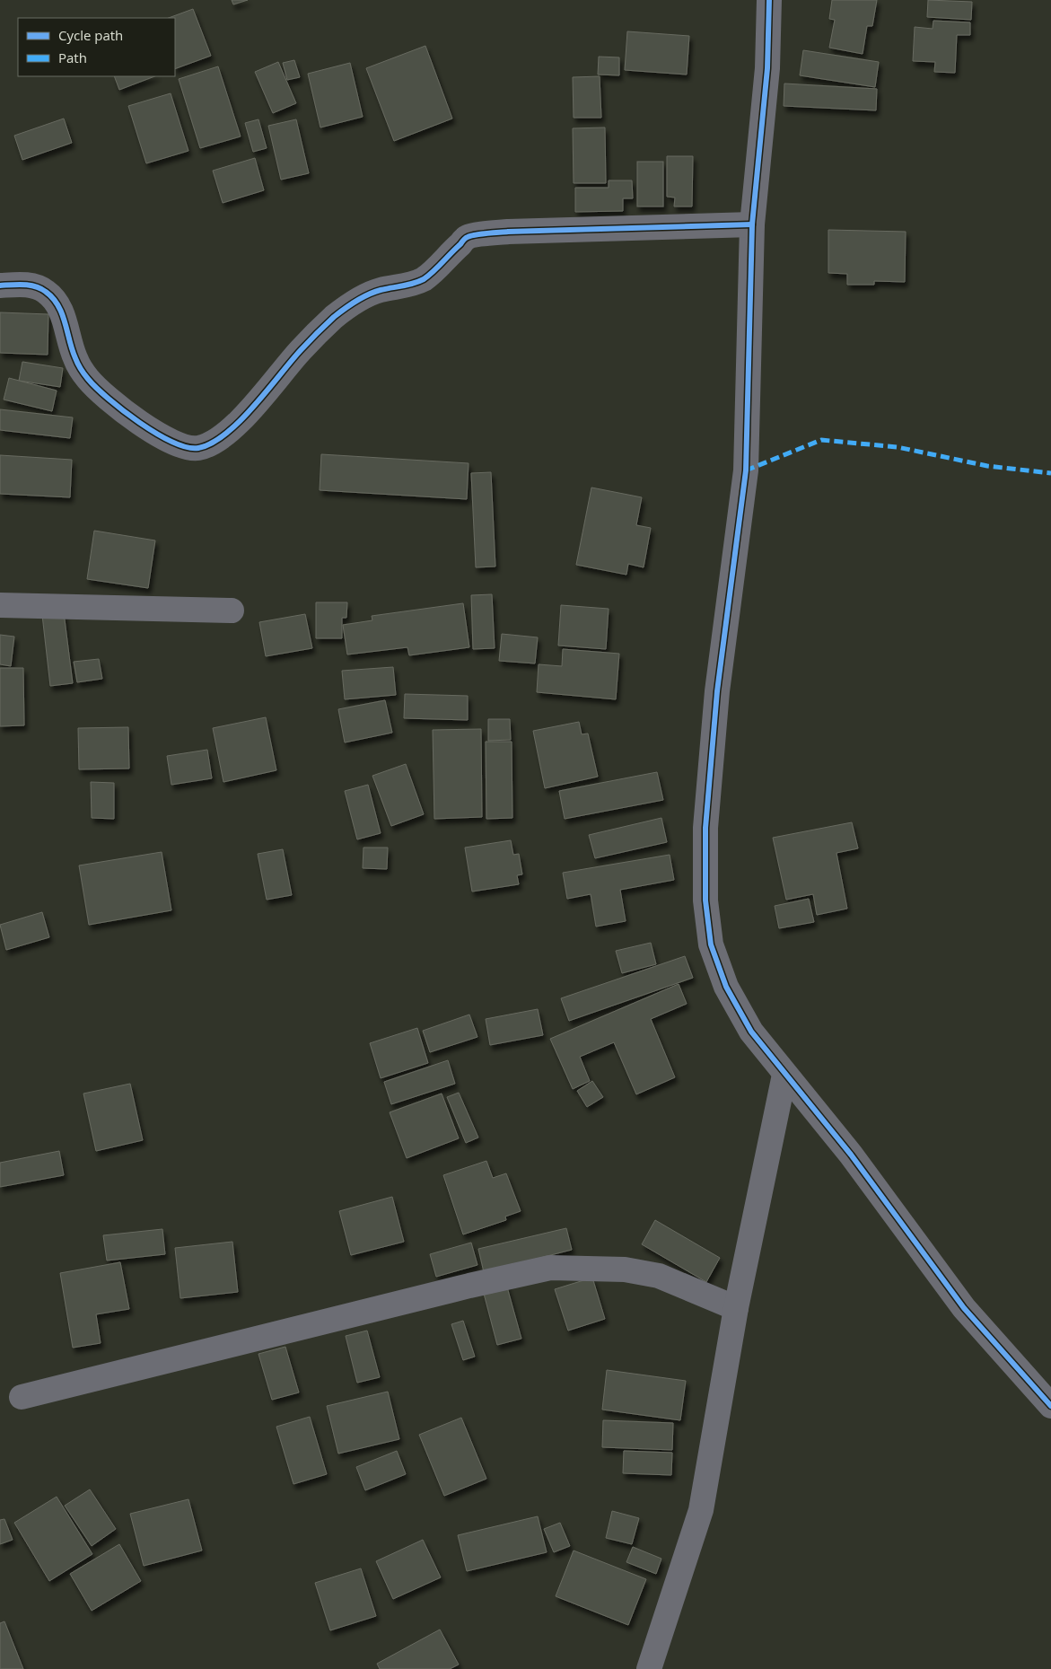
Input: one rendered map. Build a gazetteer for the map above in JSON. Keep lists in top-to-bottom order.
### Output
{
  "legend": ["Cycle path", "Path"]
}
